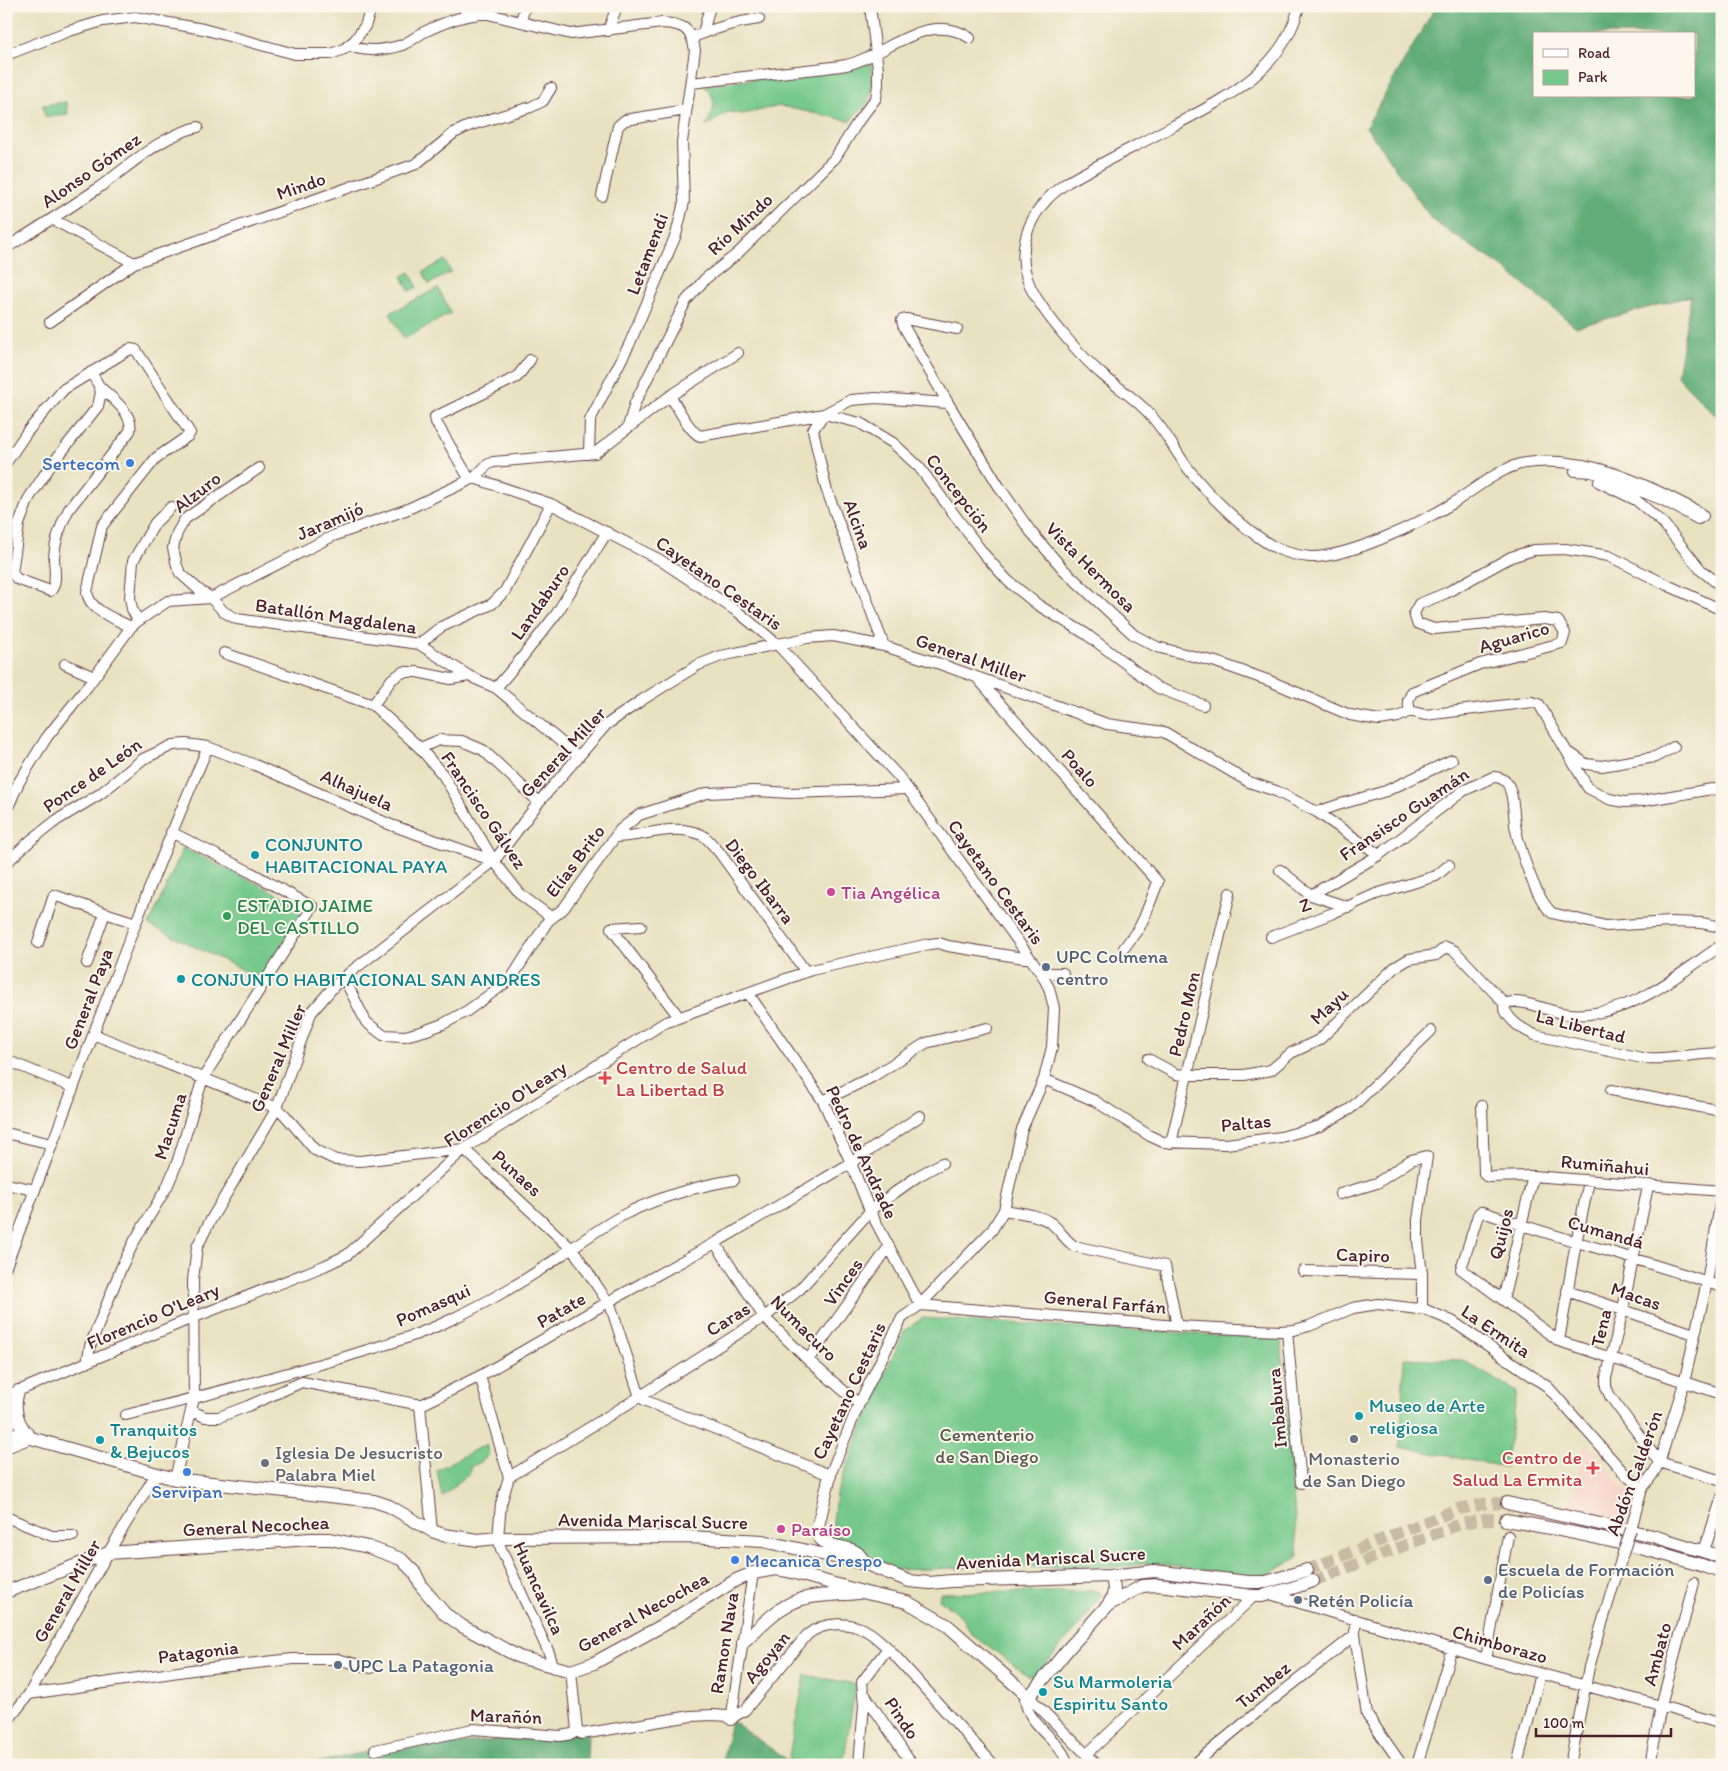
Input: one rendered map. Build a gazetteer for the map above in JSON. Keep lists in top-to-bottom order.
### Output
{
  "streets": {
    "main road": ["Avenida Mariscal Sucre", "General Necochea"],
    "street": [
      "Alonso Gómez",
      "Mindo",
      "Río Mindo",
      "Letamendi",
      "Alzuro",
      "Concepción",
      "Jaramijó",
      "Alcina",
      "Vista Hermosa",
      "Cayetano Cestaris",
      "Landaburo",
      "Batallón Magdalena",
      "Aguarico",
      "General Miller",
      "Poalo",
      "Ponce de León",
      "Alhajuela",
      "Francisco Gálvez",
      "Fransisco Guamán",
      "Elías Brito",
      "Diego Ibarra",
      "Z",
      "General Paya",
      "Mayu",
      "Pedro Mon",
      "La Libertad",
      "Florencio O'Leary",
      "Paltas",
      "Macuma",
      "Pedro de Andrade",
      "Rumiñahui",
      "Punaes",
      "Cumandá",
      "Quijos",
      "Capiro",
      "Vinces",
      "Macas",
      "General Farfán",
      "Pomasqui",
      "Patate",
      "Caras",
      "Numacuro",
      "Tena",
      "La Ermita",
      "Imbabura",
      "Abdón Calderón",
      "Huancavilca",
      "Marañón",
      "Ramon Nava",
      "Chimborazo",
      "Patagonia",
      "Ambato",
      "Agoyan",
      "Tumbez",
      "Pindo"
    ]
  },
  "crossings": [
    ["Río Mindo", "Jaramijó"],
    ["Letamendi", "Jaramijó"],
    ["Alzuro", "Jaramijó"],
    ["Alzuro", "Batallón Magdalena"],
    ["Concepción", "Jaramijó"],
    ["Concepción", "Alcina"],
    ["Jaramijó", "Cayetano Cestaris"],
    ["Jaramijó", "Batallón Magdalena"],
    ["Alcina", "General Miller"],
    ["Vista Hermosa", "Aguarico"],
    ["Cayetano Cestaris", "Landaburo"],
    ["Cayetano Cestaris", "General Miller"],
    ["Cayetano Cestaris", "Elías Brito"],
    ["Cayetano Cestaris", "Florencio O'Leary"],
    ["Cayetano Cestaris", "Paltas"],
    ["Cayetano Cestaris", "Pedro de Andrade"],
    ["Cayetano Cestaris", "General Farfán"],
    ["Cayetano Cestaris", "Numacuro"],
    ["Landaburo", "Batallón Magdalena"],
    ["Batallón Magdalena", "General Miller"],
    ["General Miller", "Poalo"],
    ["General Miller", "Alhajuela"],
    ["General Miller", "Francisco Gálvez"],
    ["General Miller", "Fransisco Guamán"],
    ["General Miller", "Elías Brito"],
    ["General Miller", "Florencio O'Leary"],
    ["General Miller", "Punaes"],
    ["General Miller", "Pomasqui"],
    ["General Miller", "Avenida Mariscal Sucre"],
    ["General Miller", "General Necochea"],
    ["General Miller", "Patagonia"],
    ["Ponce de León", "Alhajuela"],
    ["Ponce de León", "General Paya"],
    ["Alhajuela", "Francisco Gálvez"],
    ["Alhajuela", "General Paya"],
    ["Francisco Gálvez", "Elías Brito"],
    ["Elías Brito", "Diego Ibarra"],
    ["Diego Ibarra", "Florencio O'Leary"],
    ["General Paya", "Macuma"],
    ["General Paya", "Punaes"],
    ["Mayu", "Pedro Mon"],
    ["Mayu", "La Libertad"],
    ["Pedro Mon", "Paltas"],
    ["Florencio O'Leary", "Macuma"],
    ["Florencio O'Leary", "Pedro de Andrade"],
    ["Florencio O'Leary", "Punaes"],
    ["Macuma", "Punaes"],
    ["Pedro de Andrade", "Vinces"],
    ["Pedro de Andrade", "General Farfán"],
    ["Pedro de Andrade", "Patate"],
    ["Pedro de Andrade", "Caras"],
    ["Rumiñahui", "Quijos"],
    ["Rumiñahui", "Tena"],
    ["Rumiñahui", "Abdón Calderón"],
    ["Punaes", "Pomasqui"],
    ["Punaes", "Patate"],
    ["Punaes", "Caras"],
    ["Cumandá", "Quijos"],
    ["Cumandá", "Tena"],
    ["Cumandá", "Abdón Calderón"],
    ["Vinces", "Numacuro"],
    ["Macas", "Tena"],
    ["Macas", "Abdón Calderón"],
    ["General Farfán", "La Ermita"],
    ["General Farfán", "Imbabura"],
    ["Patate", "Numacuro"],
    ["Caras", "Numacuro"],
    ["Caras", "Huancavilca"],
    ["Tena", "Abdón Calderón"],
    ["La Ermita", "Imbabura"],
    ["La Ermita", "Abdón Calderón"],
    ["Abdón Calderón", "Chimborazo"],
    ["Avenida Mariscal Sucre", "Huancavilca"],
    ["Avenida Mariscal Sucre", "Marañón"],
    ["Avenida Mariscal Sucre", "Chimborazo"],
    ["General Necochea", "Huancavilca"],
    ["General Necochea", "Ramon Nava"],
    ["Ramon Nava", "Agoyan"],
    ["Chimborazo", "Ambato"]
  ],
  "parks": ["Cementerio de San Diego"],
  "places": {
    "other": [
      "Sertecom",
      "CONJUNTO HABITACIONAL PAYA",
      "Tia Angélica",
      "ESTADIO JAIME DEL CASTILLO",
      "UPC Colmena centro",
      "CONJUNTO HABITACIONAL SAN ANDRES",
      "Museo de Arte religiosa",
      "Monasterio de San Diego",
      "Tranquitos & Bejucos",
      "Iglesia De Jesucristo Palabra Miel",
      "Servipan",
      "Paraíso",
      "Mecanica Crespo",
      "Escuela de Formación de Policías",
      "Retén Policía",
      "UPC La Patagonia",
      "Su Marmoleria Espiritu Santo"
    ],
    "health": ["Centro de Salud La Libertad B", "Centro de Salud La Ermita"]
  },
  "legend": ["Road", "Park"],
  "scale_bar": "100 m"
}
